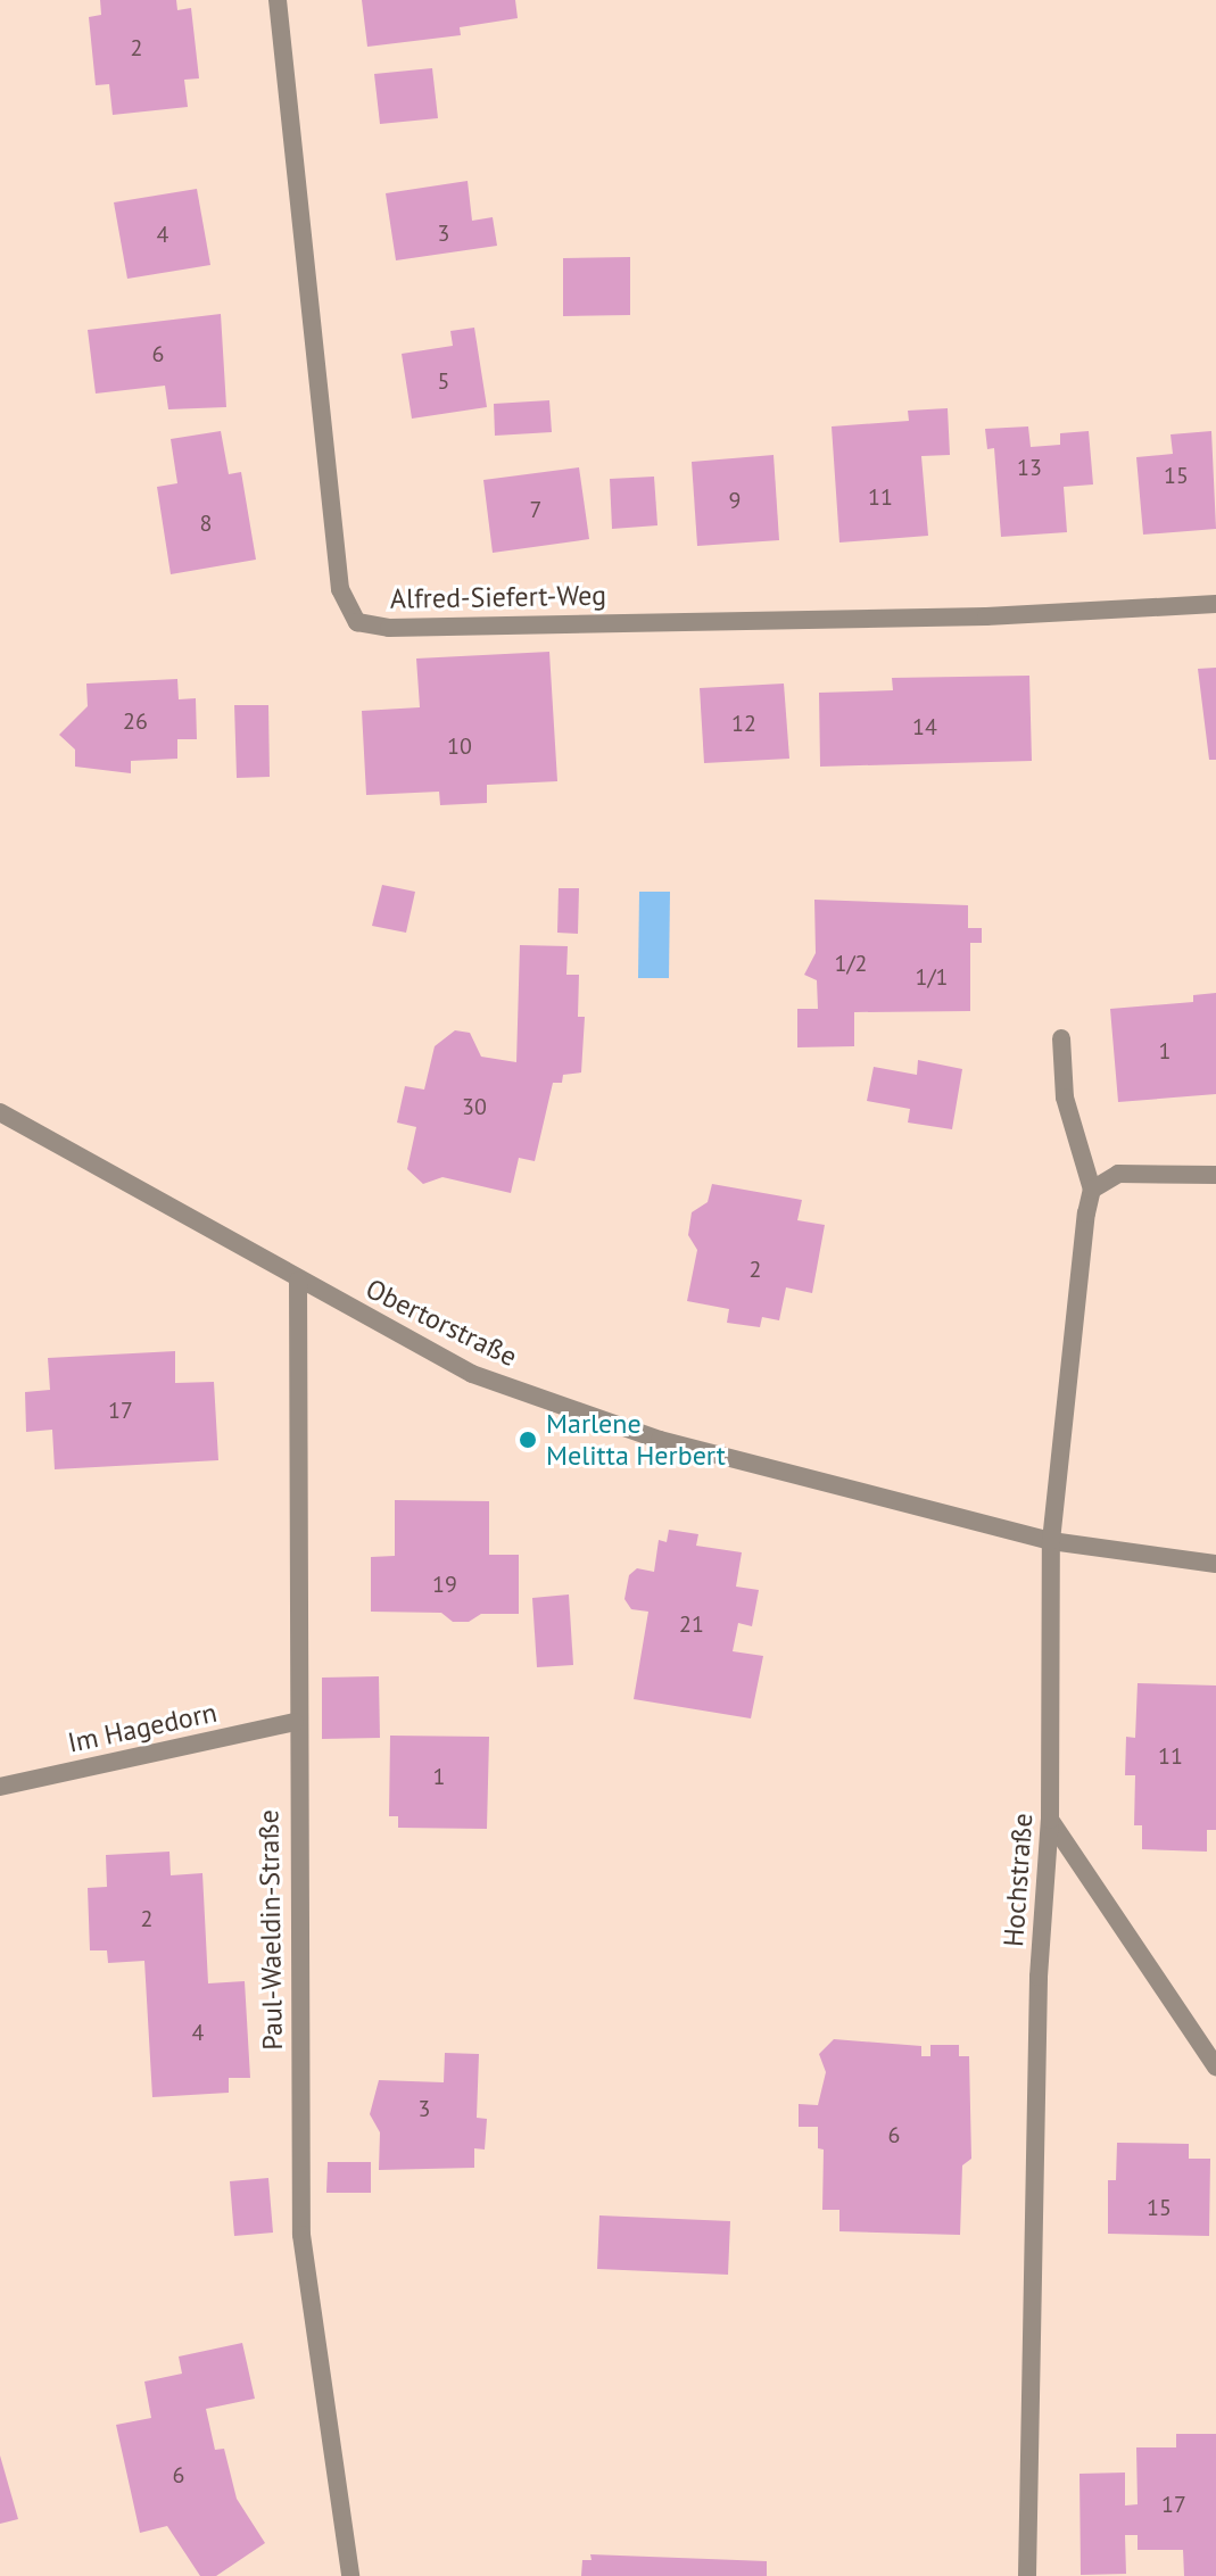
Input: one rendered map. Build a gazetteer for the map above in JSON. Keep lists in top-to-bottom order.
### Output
{
  "streets": {
    "street": [
      "Alfred-Siefert-Weg",
      "Obertorstraße",
      "Im Hagedorn",
      "Hochstraße",
      "Paul-Waeldin-Straße"
    ]
  },
  "crossings": [
    ["Obertorstraße", "Hochstraße"],
    ["Obertorstraße", "Paul-Waeldin-Straße"],
    ["Im Hagedorn", "Paul-Waeldin-Straße"]
  ],
  "places": ["Marlene Melitta Herbert"],
  "house_numbers": [
    "2",
    "3",
    "4",
    "6",
    "5",
    "13",
    "15",
    "11",
    "9",
    "7",
    "8",
    "26",
    "12",
    "14",
    "10",
    "1/2",
    "1/1",
    "1",
    "30",
    "2",
    "17",
    "19",
    "21",
    "11",
    "1",
    "2",
    "4",
    "3",
    "6",
    "15",
    "6",
    "17"
  ]
}
